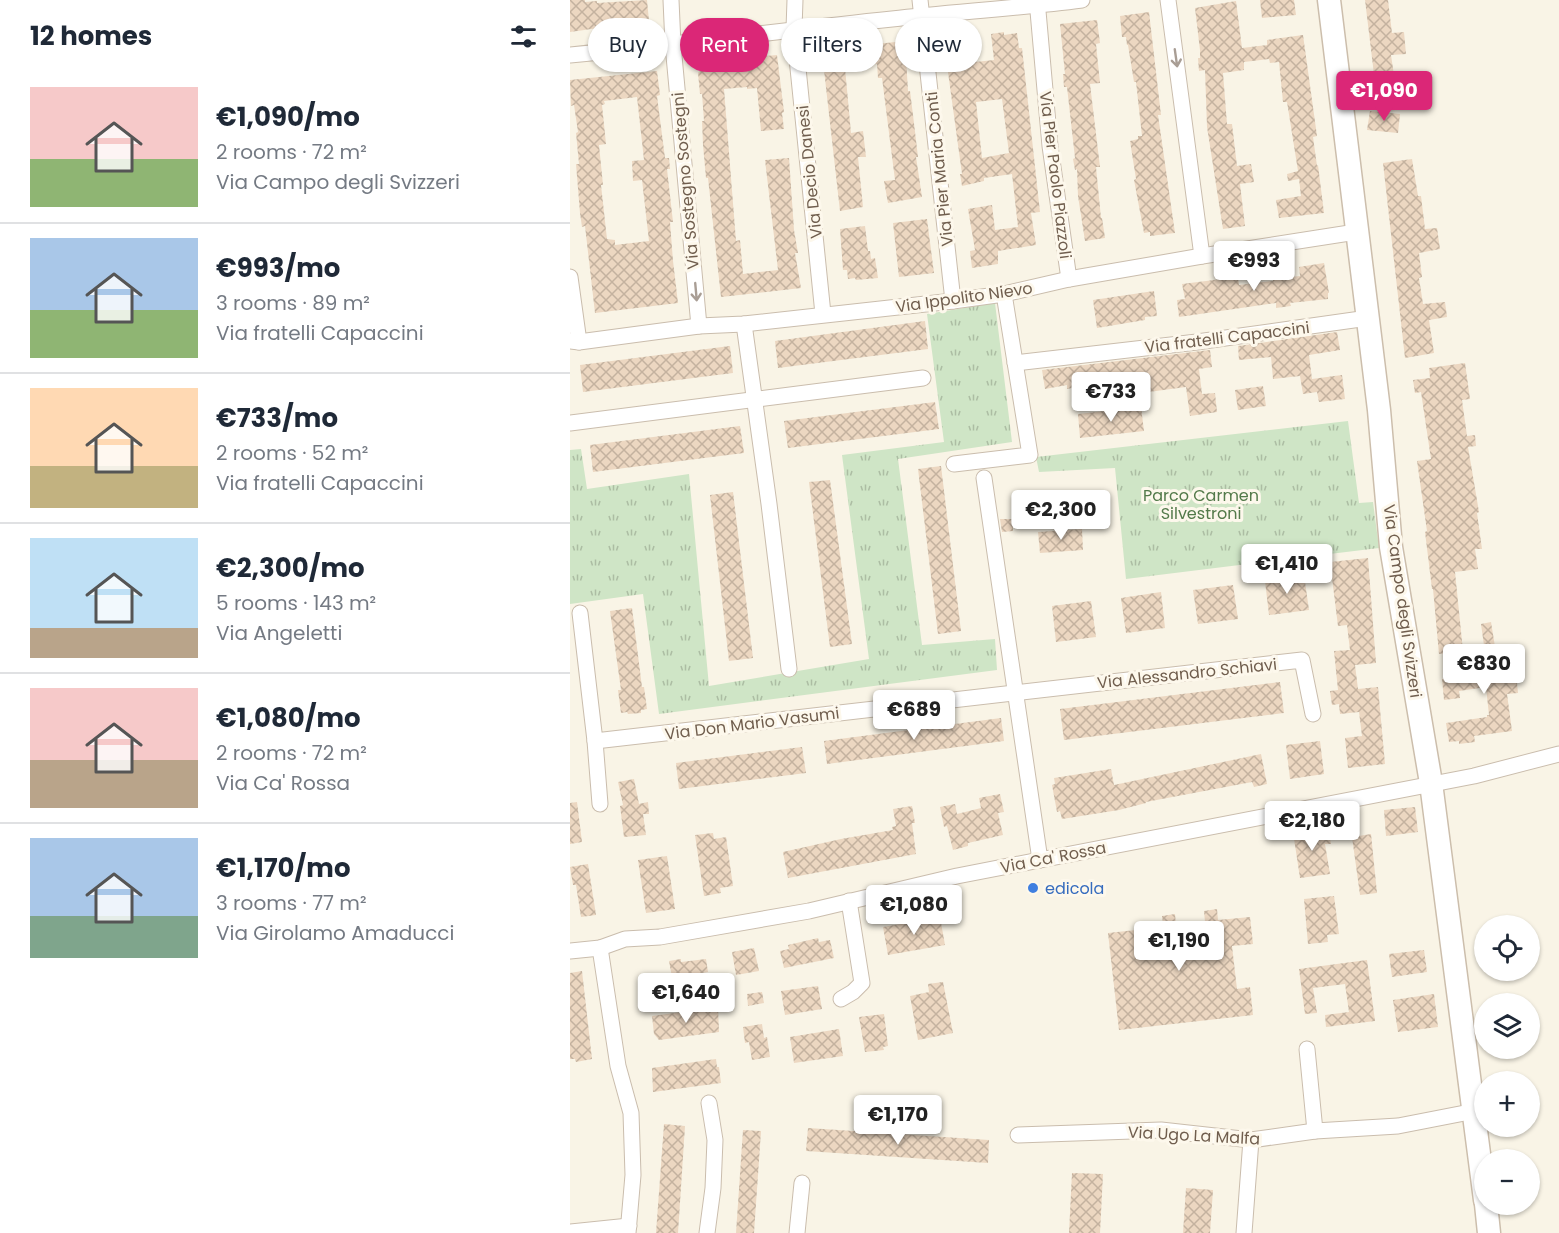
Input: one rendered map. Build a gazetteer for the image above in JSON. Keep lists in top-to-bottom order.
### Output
{
  "streets": {
    "main road": ["Via Campo degli Svizzeri"],
    "street": [
      "Via Pier Maria Conti",
      "Via Decio Danesi",
      "Via Pier Paolo Piazzoli",
      "Via Sostegno Sostegni",
      "Via Ippolito Nievo",
      "Via fratelli Capaccini",
      "Via Alessandro Schiavi",
      "Via Don Mario Vasumi",
      "Via Ca' Rossa",
      "Via Ugo La Malfa"
    ]
  },
  "crossings": [
    ["Via Pier Maria Conti", "Via Ippolito Nievo"],
    ["Via Decio Danesi", "Via Ippolito Nievo"],
    ["Via Pier Paolo Piazzoli", "Via Ippolito Nievo"],
    ["Via Sostegno Sostegni", "Via Ippolito Nievo"],
    ["Via Ippolito Nievo", "Via Campo degli Svizzeri"],
    ["Via fratelli Capaccini", "Via Campo degli Svizzeri"],
    ["Via Campo degli Svizzeri", "Via Ca' Rossa"],
    ["Via Alessandro Schiavi", "Via Don Mario Vasumi"]
  ],
  "one_way": ["Via Sostegno Sostegni"],
  "parks": ["Parco Carmen Silvestroni"],
  "places": ["edicola"],
  "page": {
    "heading": "12 homes",
    "chip": [
      "Buy",
      "Rent",
      "Filters",
      "New"
    ],
    "price": [
      "€1,090",
      "€993",
      "€733",
      "€2,300",
      "€1,410",
      "€830",
      "€689",
      "€2,180",
      "€1,080",
      "€1,190",
      "€1,640",
      "€1,170"
    ],
    "list": [
      {
        "name": "€1,090/mo",
        "note": "2 rooms · 72 m² · Via Campo degli Svizzeri"
      },
      {
        "name": "€993/mo",
        "note": "3 rooms · 89 m² · Via fratelli Capaccini"
      },
      {
        "name": "€733/mo",
        "note": "2 rooms · 52 m² · Via fratelli Capaccini"
      },
      {
        "name": "€2,300/mo",
        "note": "5 rooms · 143 m² · Via Angeletti"
      },
      {
        "name": "€1,080/mo",
        "note": "2 rooms · 72 m² · Via Ca' Rossa"
      },
      {
        "name": "€1,170/mo",
        "note": "3 rooms · 77 m² · Via Girolamo Amaducci"
      }
    ],
    "map_buttons": ["+", "−"]
  }
}
